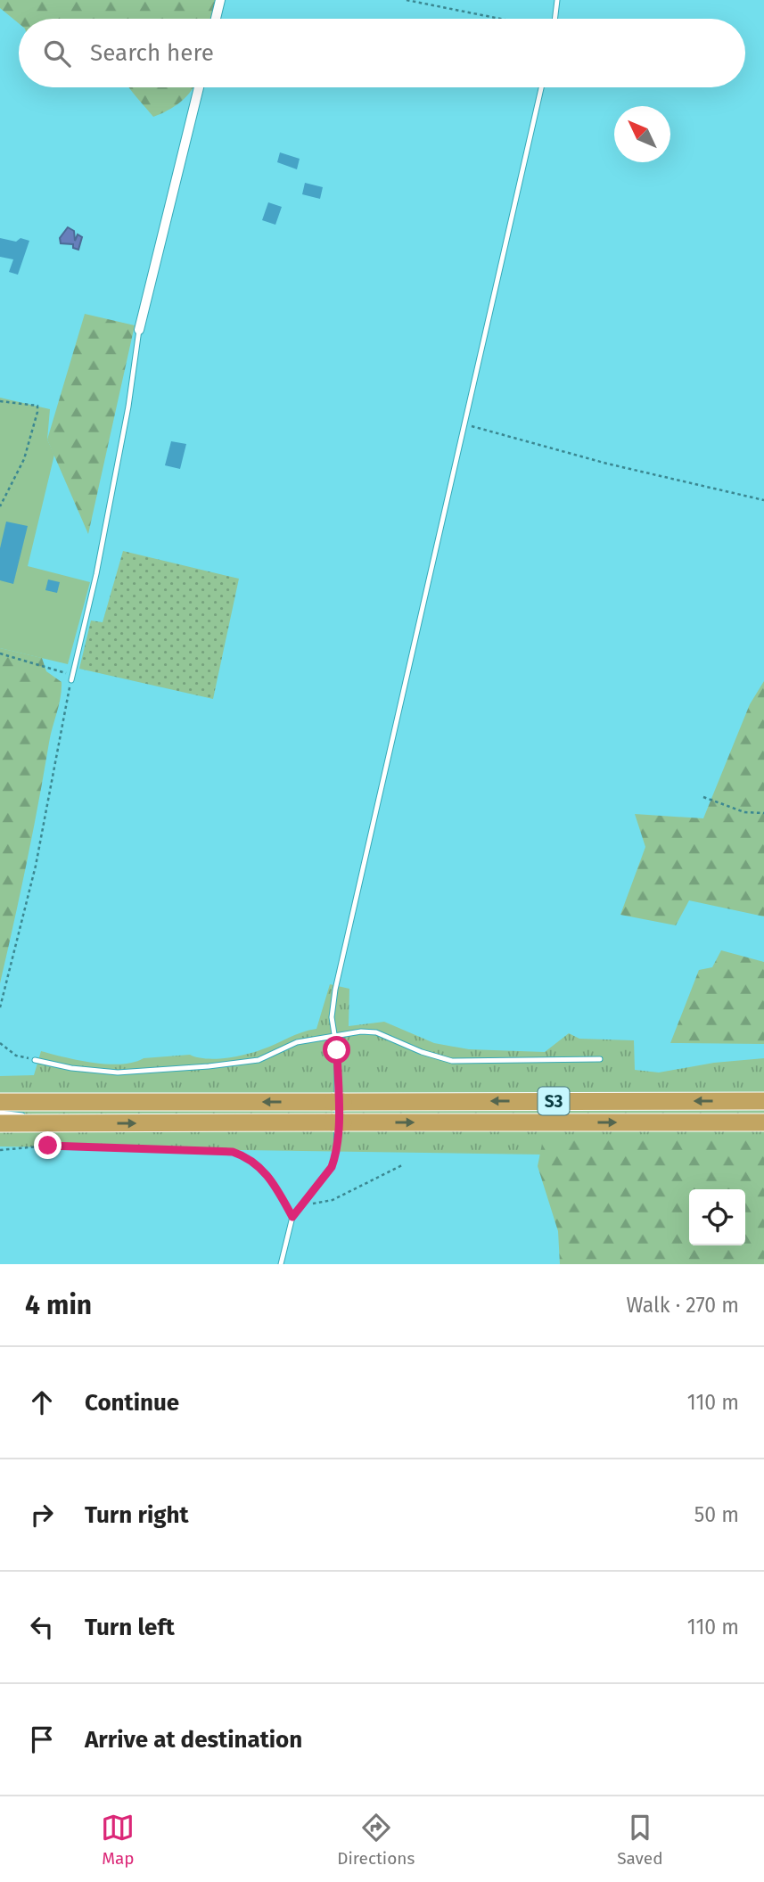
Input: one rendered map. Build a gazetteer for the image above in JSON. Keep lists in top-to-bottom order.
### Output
{
  "streets": {
    "highway": ["S3"]
  },
  "north": "top left",
  "page": {
    "search": "Search here",
    "heading": ["4 min", "Walk · 270 m"],
    "list": [
      ["Continue", "110 m"],
      ["Turn right", "50 m"],
      ["Turn left", "110 m"],
      "Arrive at destination"
    ],
    "nav": ["Map", "Directions", "Saved"]
  }
}
